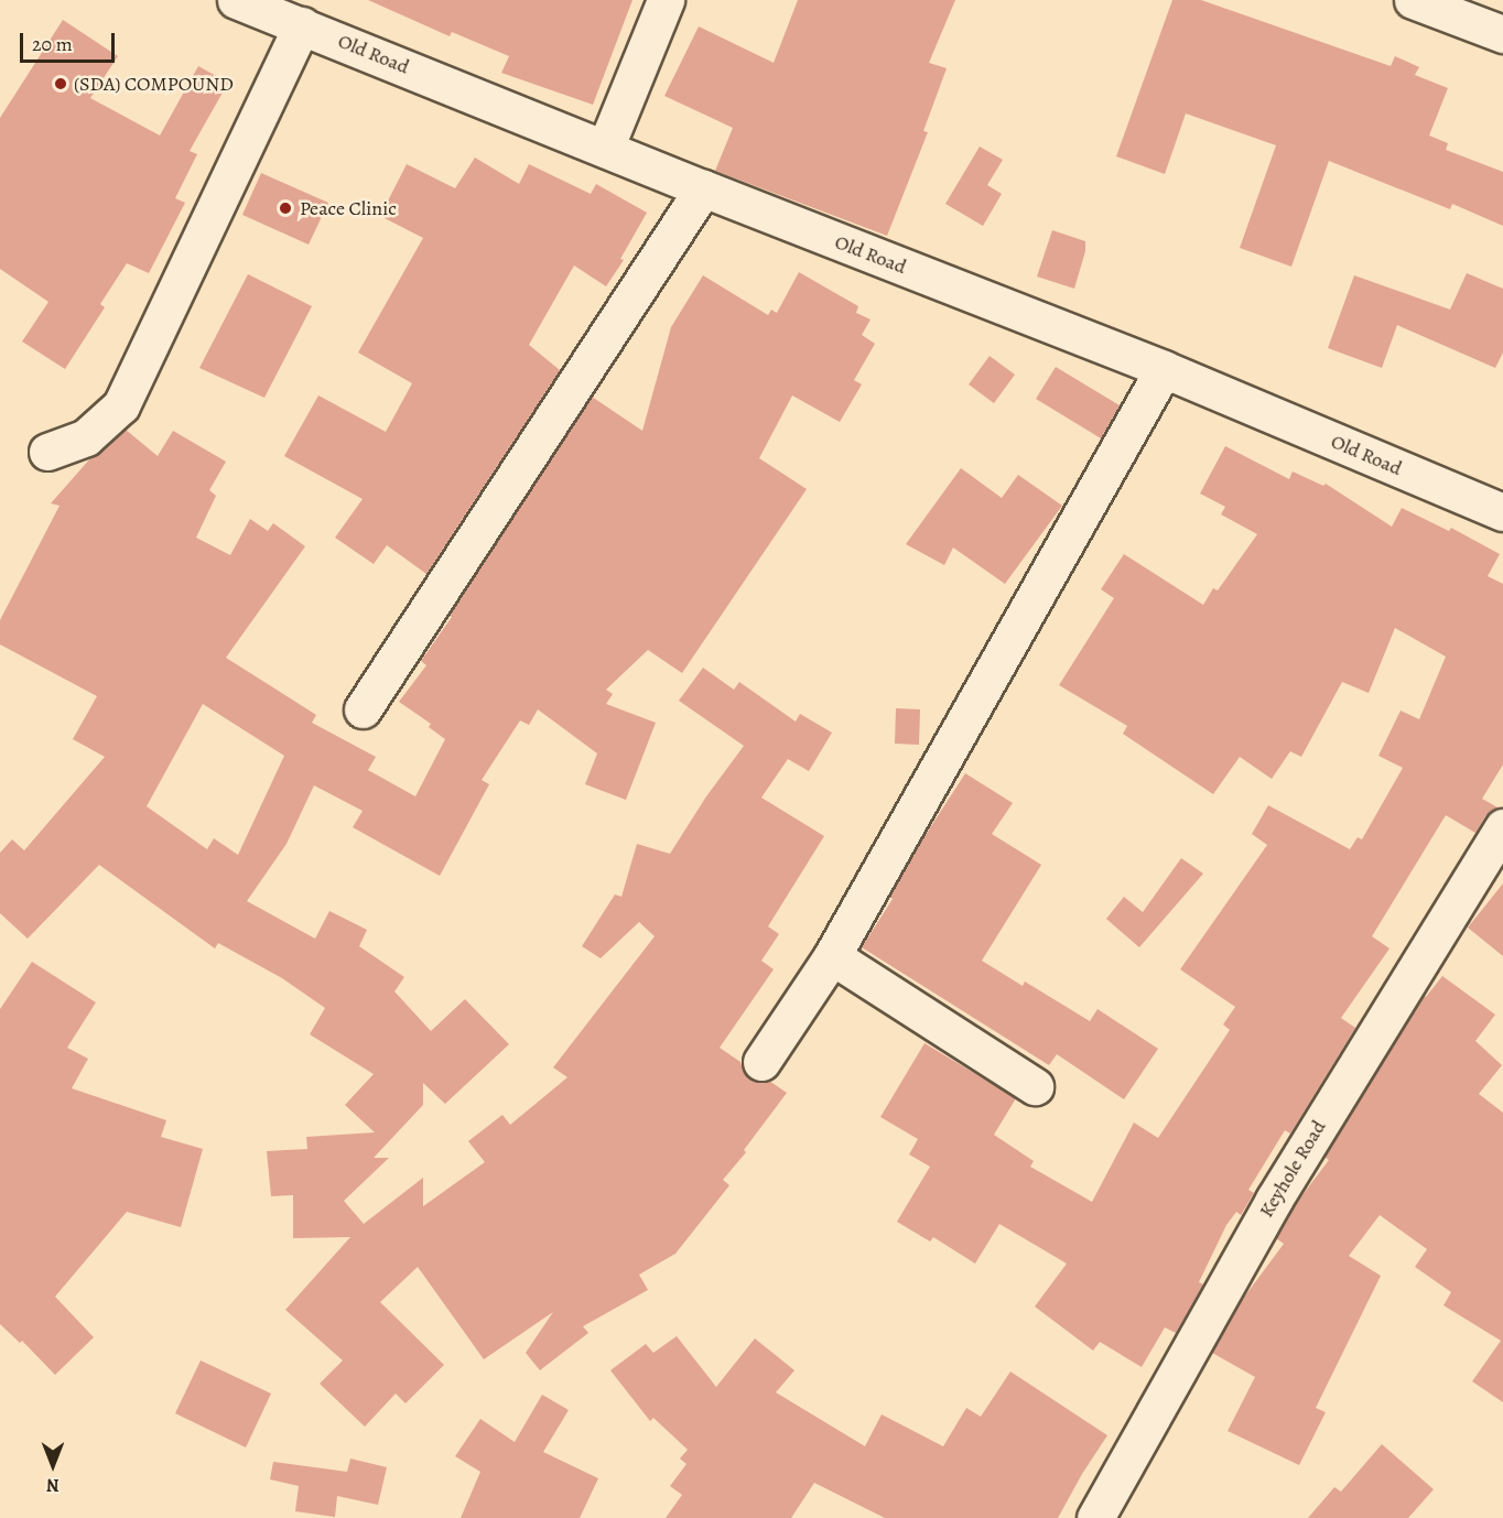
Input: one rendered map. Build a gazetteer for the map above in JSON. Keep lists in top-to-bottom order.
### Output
{
  "streets": {
    "street": ["Old Road", "Keyhole Road"]
  },
  "places": ["(SDA) COMPOUND", "Peace Clinic"],
  "scale_bar": "20 m",
  "north": "bottom"
}
